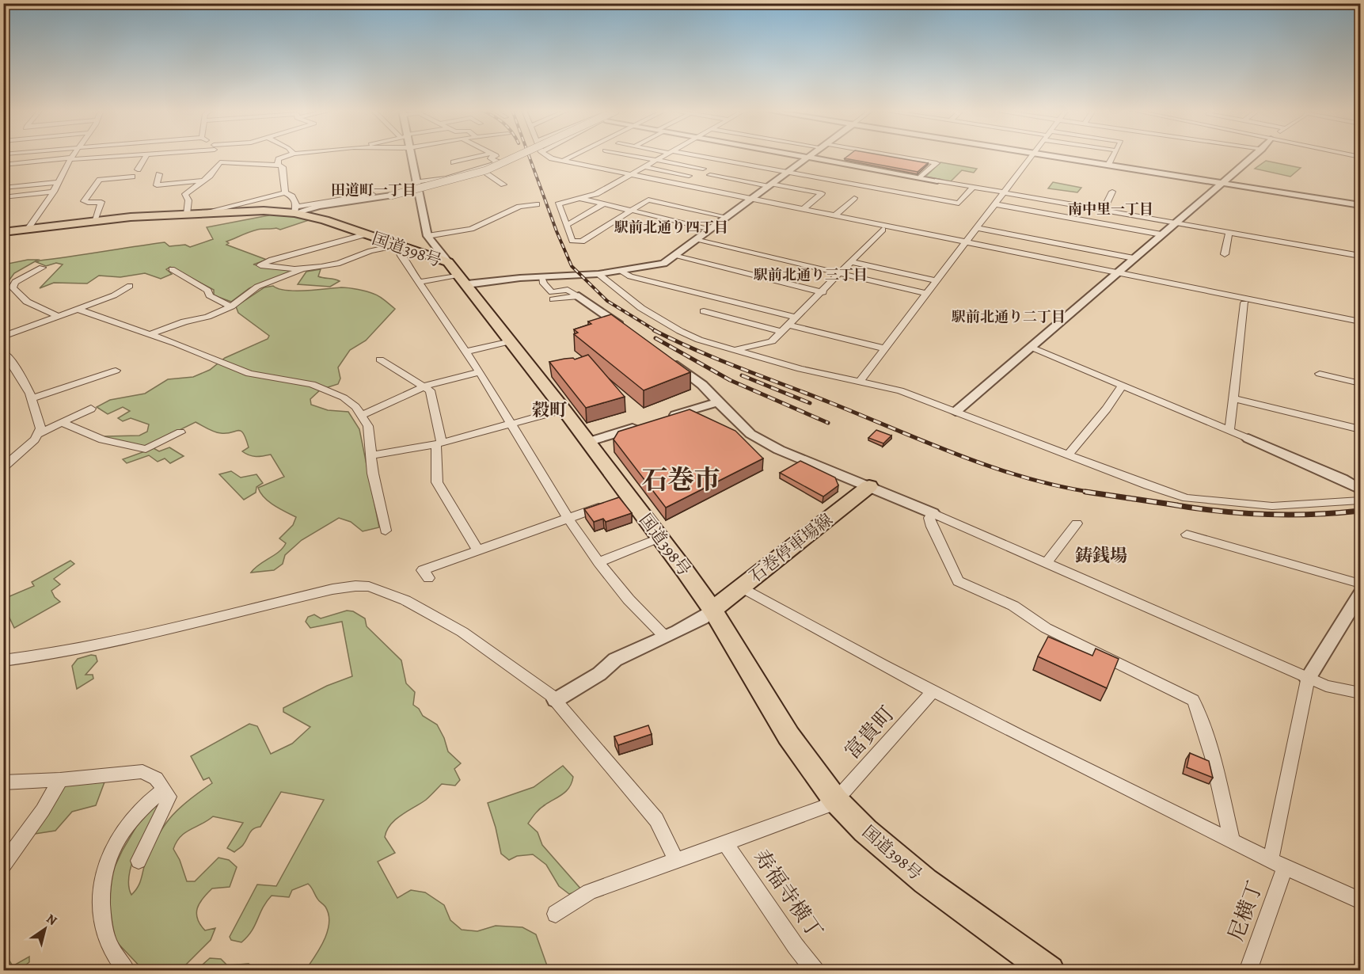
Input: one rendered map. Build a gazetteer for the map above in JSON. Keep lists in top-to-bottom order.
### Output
{
  "streets": {
    "main road": ["国道398号", "石巻停車場線"],
    "street": ["富貴町", "寿福寺横丁", "尼横丁"]
  },
  "crossings": [
    ["国道398号", "石巻停車場線"],
    ["国道398号", "富貴町"]
  ],
  "districts": [
    "田道町一丁目",
    "南中里一丁目",
    "駅前北通り四丁目",
    "駅前北通り三丁目",
    "駅前北通り二丁目",
    "穀町",
    "石巻市",
    "鋳銭場"
  ],
  "north": "top right"
}
